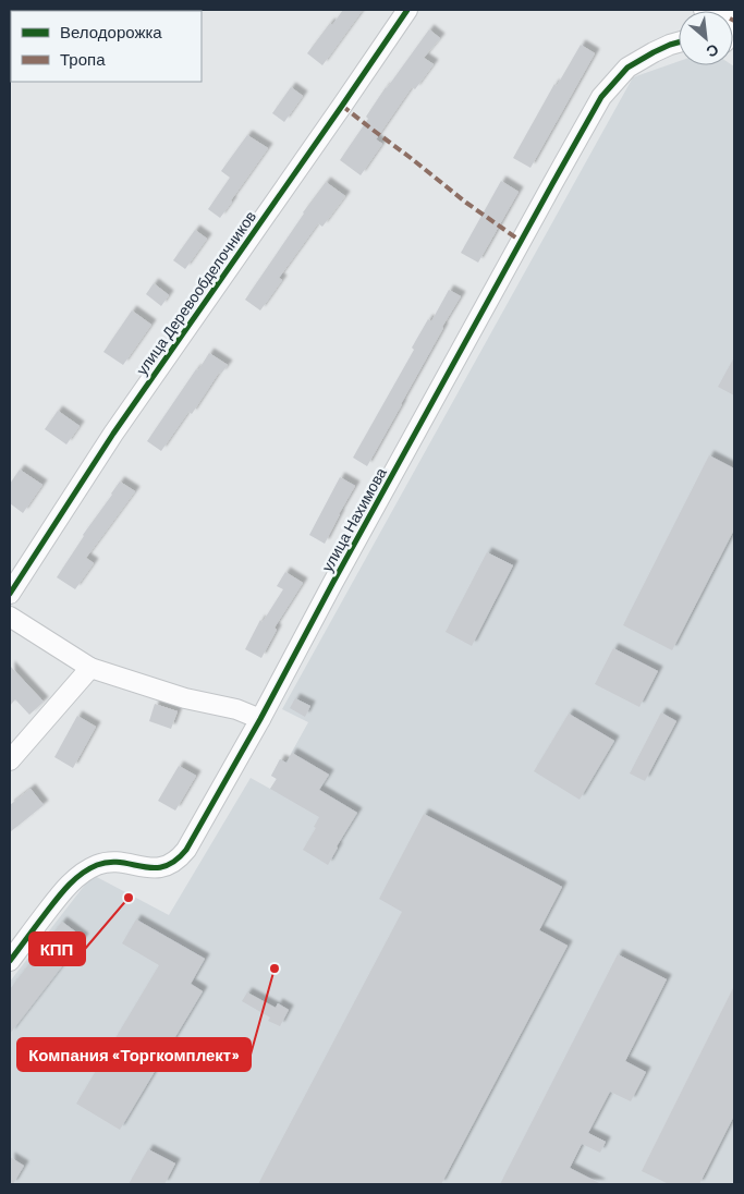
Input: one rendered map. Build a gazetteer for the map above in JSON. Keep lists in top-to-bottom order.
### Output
{
  "streets": {
    "street": ["улица Деревообделочников", "улица Нахимова"]
  },
  "places": ["КПП", "Компания «Торгкомплект»"],
  "legend": ["Велодорожка", "Тропа"],
  "north": "bottom right"
}
